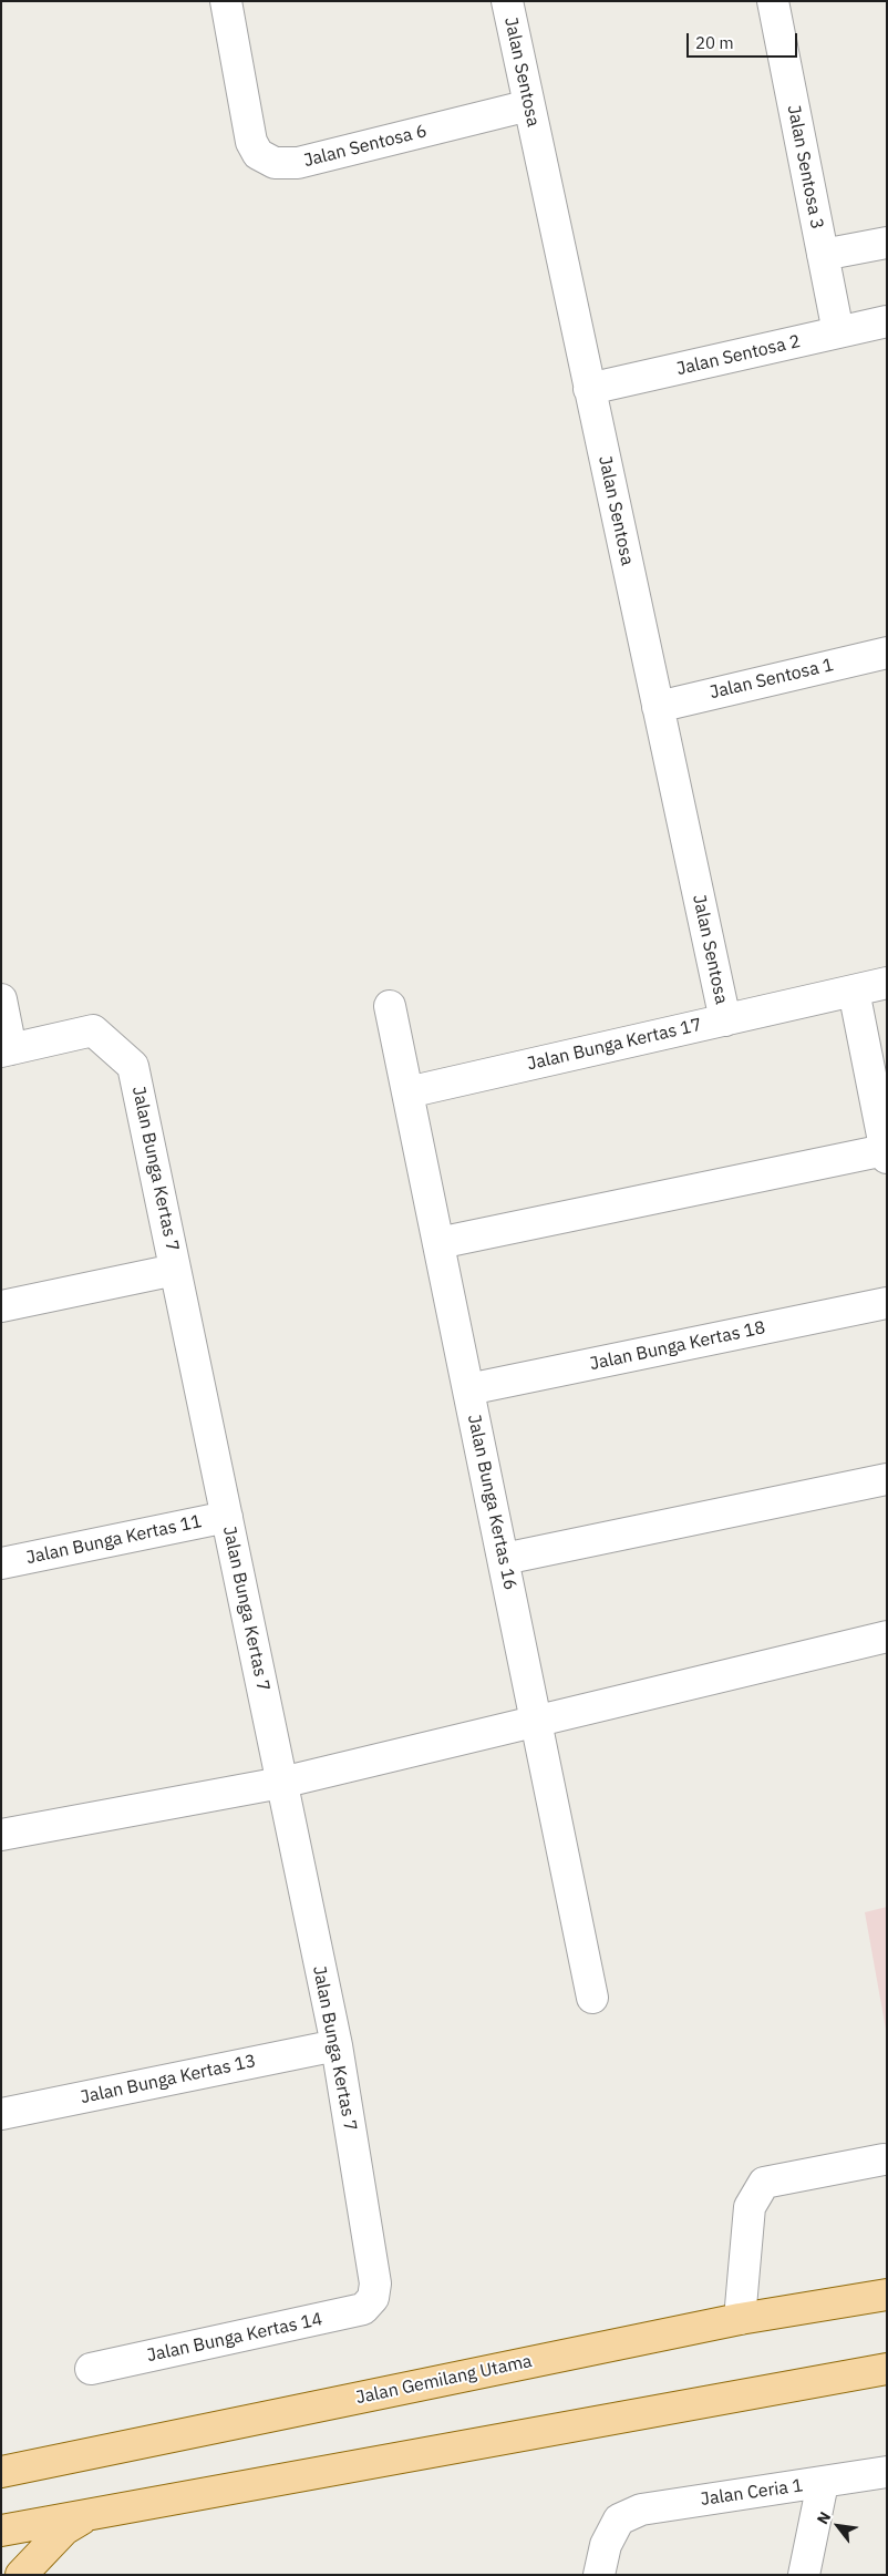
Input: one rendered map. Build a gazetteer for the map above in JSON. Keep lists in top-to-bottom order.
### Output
{
  "streets": {
    "main road": ["Jalan Gemilang Utama"],
    "street": [
      "Jalan Sentosa",
      "Jalan Sentosa 6",
      "Jalan Sentosa 3",
      "Jalan Sentosa 2",
      "Jalan Sentosa 1",
      "Jalan Bunga Kertas 17",
      "Jalan Bunga Kertas 7",
      "Jalan Bunga Kertas 18",
      "Jalan Bunga Kertas 16",
      "Jalan Bunga Kertas 11",
      "Jalan Bunga Kertas 13",
      "Jalan Bunga Kertas 14",
      "Jalan Ceria 1"
    ]
  },
  "crossings": [
    ["Jalan Sentosa", "Jalan Sentosa 6"],
    ["Jalan Sentosa", "Jalan Sentosa 2"],
    ["Jalan Sentosa", "Jalan Sentosa 1"],
    ["Jalan Sentosa", "Jalan Bunga Kertas 17"],
    ["Jalan Sentosa 3", "Jalan Sentosa 2"],
    ["Jalan Bunga Kertas 17", "Jalan Bunga Kertas 16"],
    ["Jalan Bunga Kertas 7", "Jalan Bunga Kertas 11"],
    ["Jalan Bunga Kertas 7", "Jalan Bunga Kertas 13"],
    ["Jalan Bunga Kertas 7", "Jalan Bunga Kertas 14"],
    ["Jalan Bunga Kertas 18", "Jalan Bunga Kertas 16"]
  ],
  "scale_bar": "20 m",
  "north": "top left"
}
